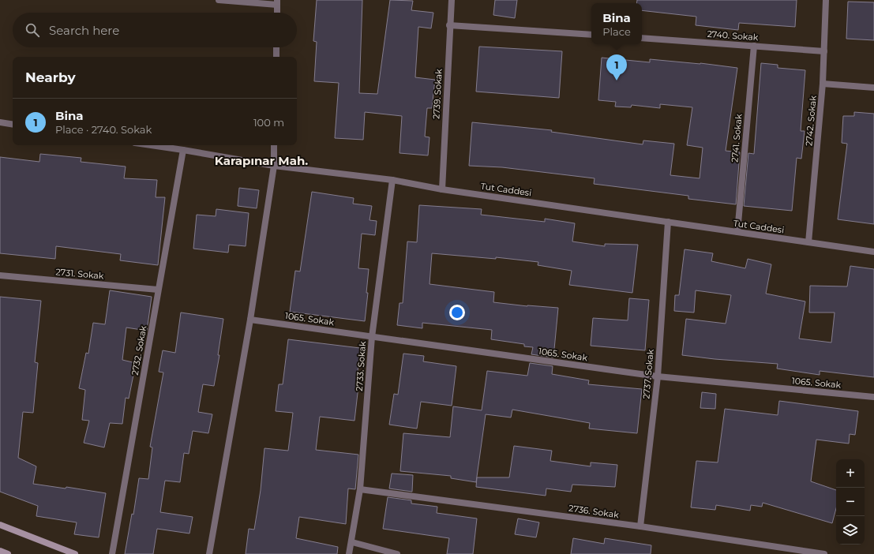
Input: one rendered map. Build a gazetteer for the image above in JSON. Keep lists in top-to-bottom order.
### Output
{
  "streets": {
    "street": [
      "2740. Sokak",
      "2739. Sokak",
      "2742. Sokak",
      "2741. Sokak",
      "Tut Caddesi",
      "2731. Sokak",
      "1065. Sokak",
      "2732. Sokak",
      "2733. Sokak",
      "2737. Sokak",
      "2736. Sokak"
    ]
  },
  "crossings": [
    ["2740. Sokak", "2742. Sokak"],
    ["2740. Sokak", "2741. Sokak"],
    ["2739. Sokak", "Tut Caddesi"],
    ["2742. Sokak", "Tut Caddesi"],
    ["2741. Sokak", "Tut Caddesi"],
    ["Tut Caddesi", "2732. Sokak"],
    ["Tut Caddesi", "2733. Sokak"],
    ["Tut Caddesi", "2737. Sokak"],
    ["2731. Sokak", "2732. Sokak"],
    ["1065. Sokak", "2733. Sokak"],
    ["1065. Sokak", "2737. Sokak"],
    ["2733. Sokak", "2736. Sokak"],
    ["2737. Sokak", "2736. Sokak"]
  ],
  "districts": ["Karapınar Mah."],
  "page": {
    "popup": ["Bina", "Place"],
    "search": "Search here",
    "pins": "1",
    "heading": "Nearby",
    "list": [
      {
        "mark": "1",
        "name": "Bina",
        "note": "Place · 2740. Sokak",
        "value": "100 m"
      }
    ],
    "map_buttons": ["+", "−"]
  }
}
